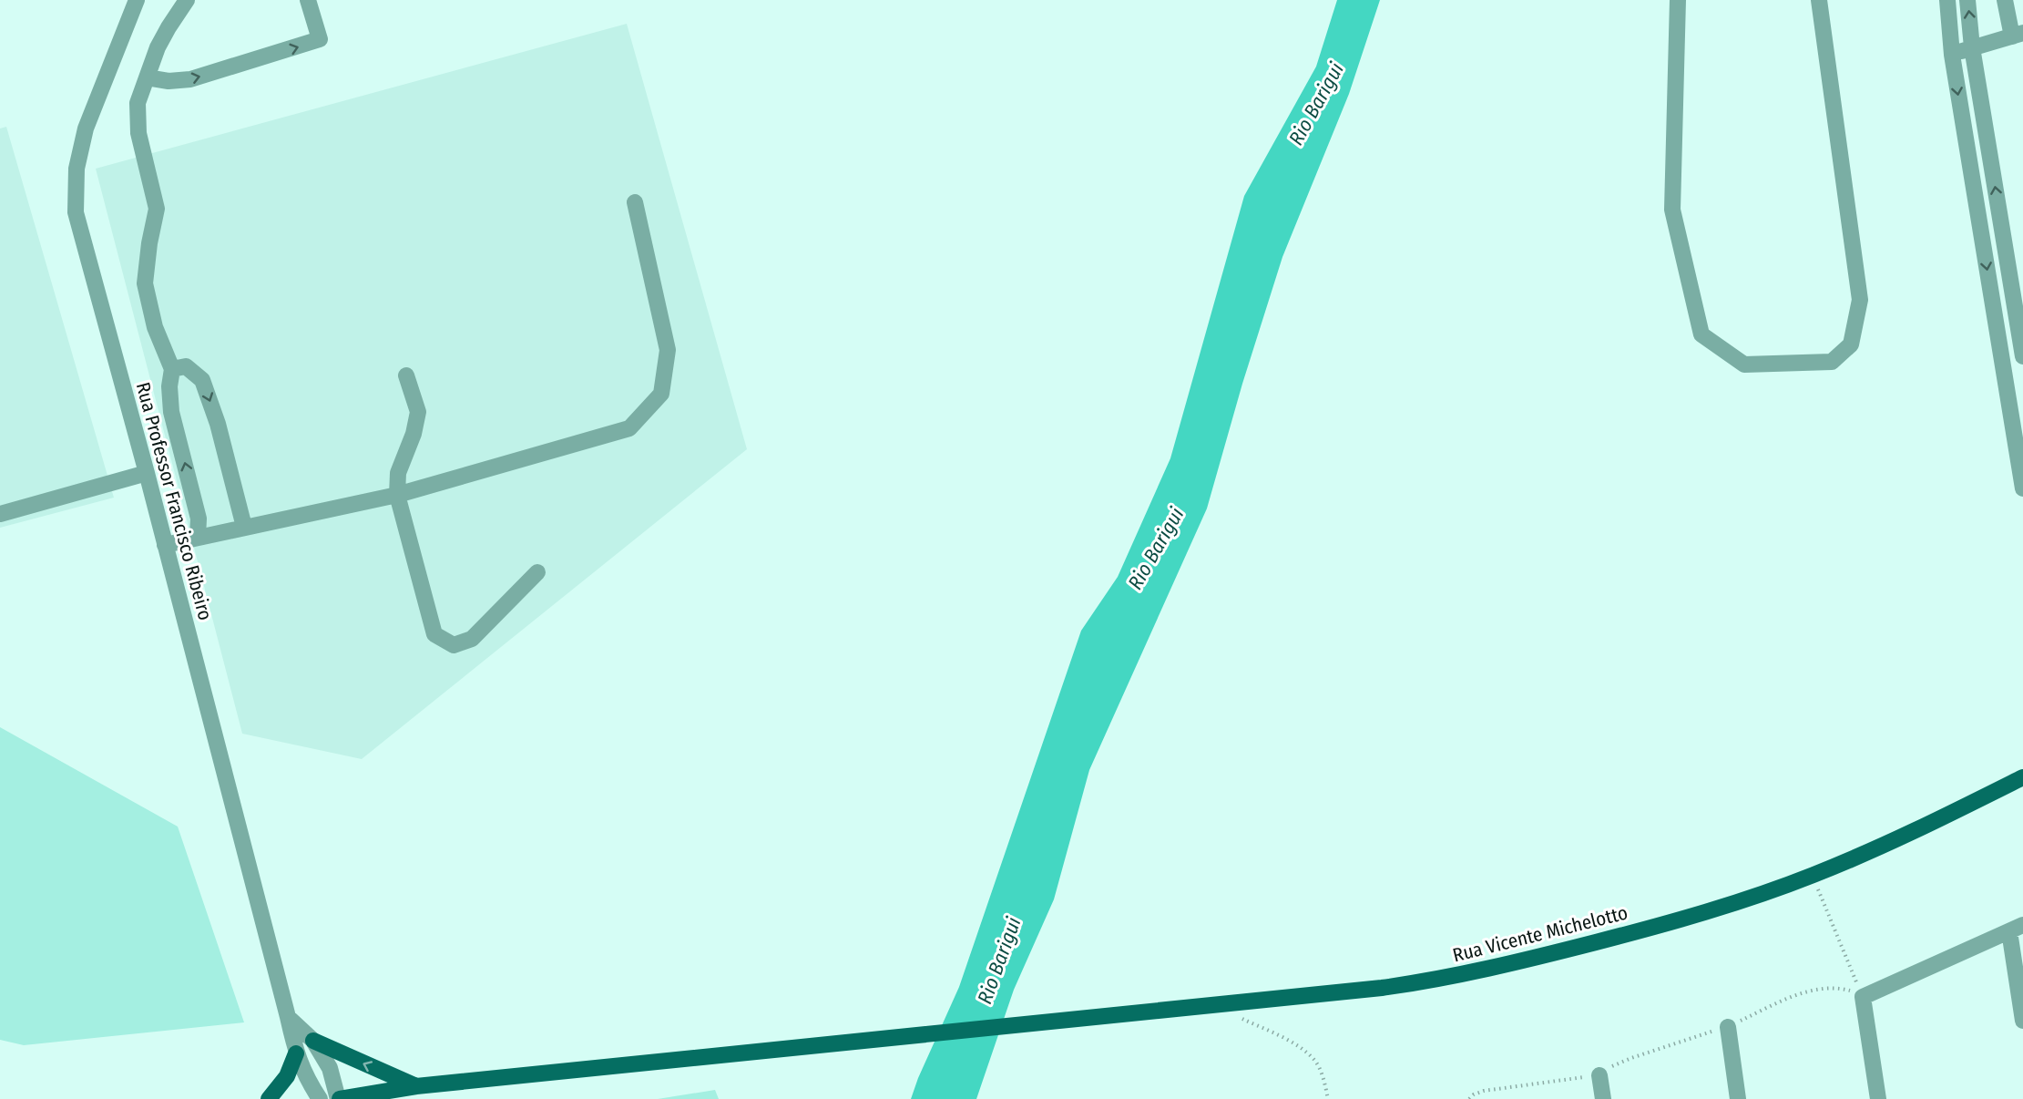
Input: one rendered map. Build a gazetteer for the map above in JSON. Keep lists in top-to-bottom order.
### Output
{
  "streets": {
    "main road": ["Rua Vicente Michelotto"],
    "street": ["Rua Professor Francisco Ribeiro"]
  },
  "water": ["Rio Barigui"]
}
